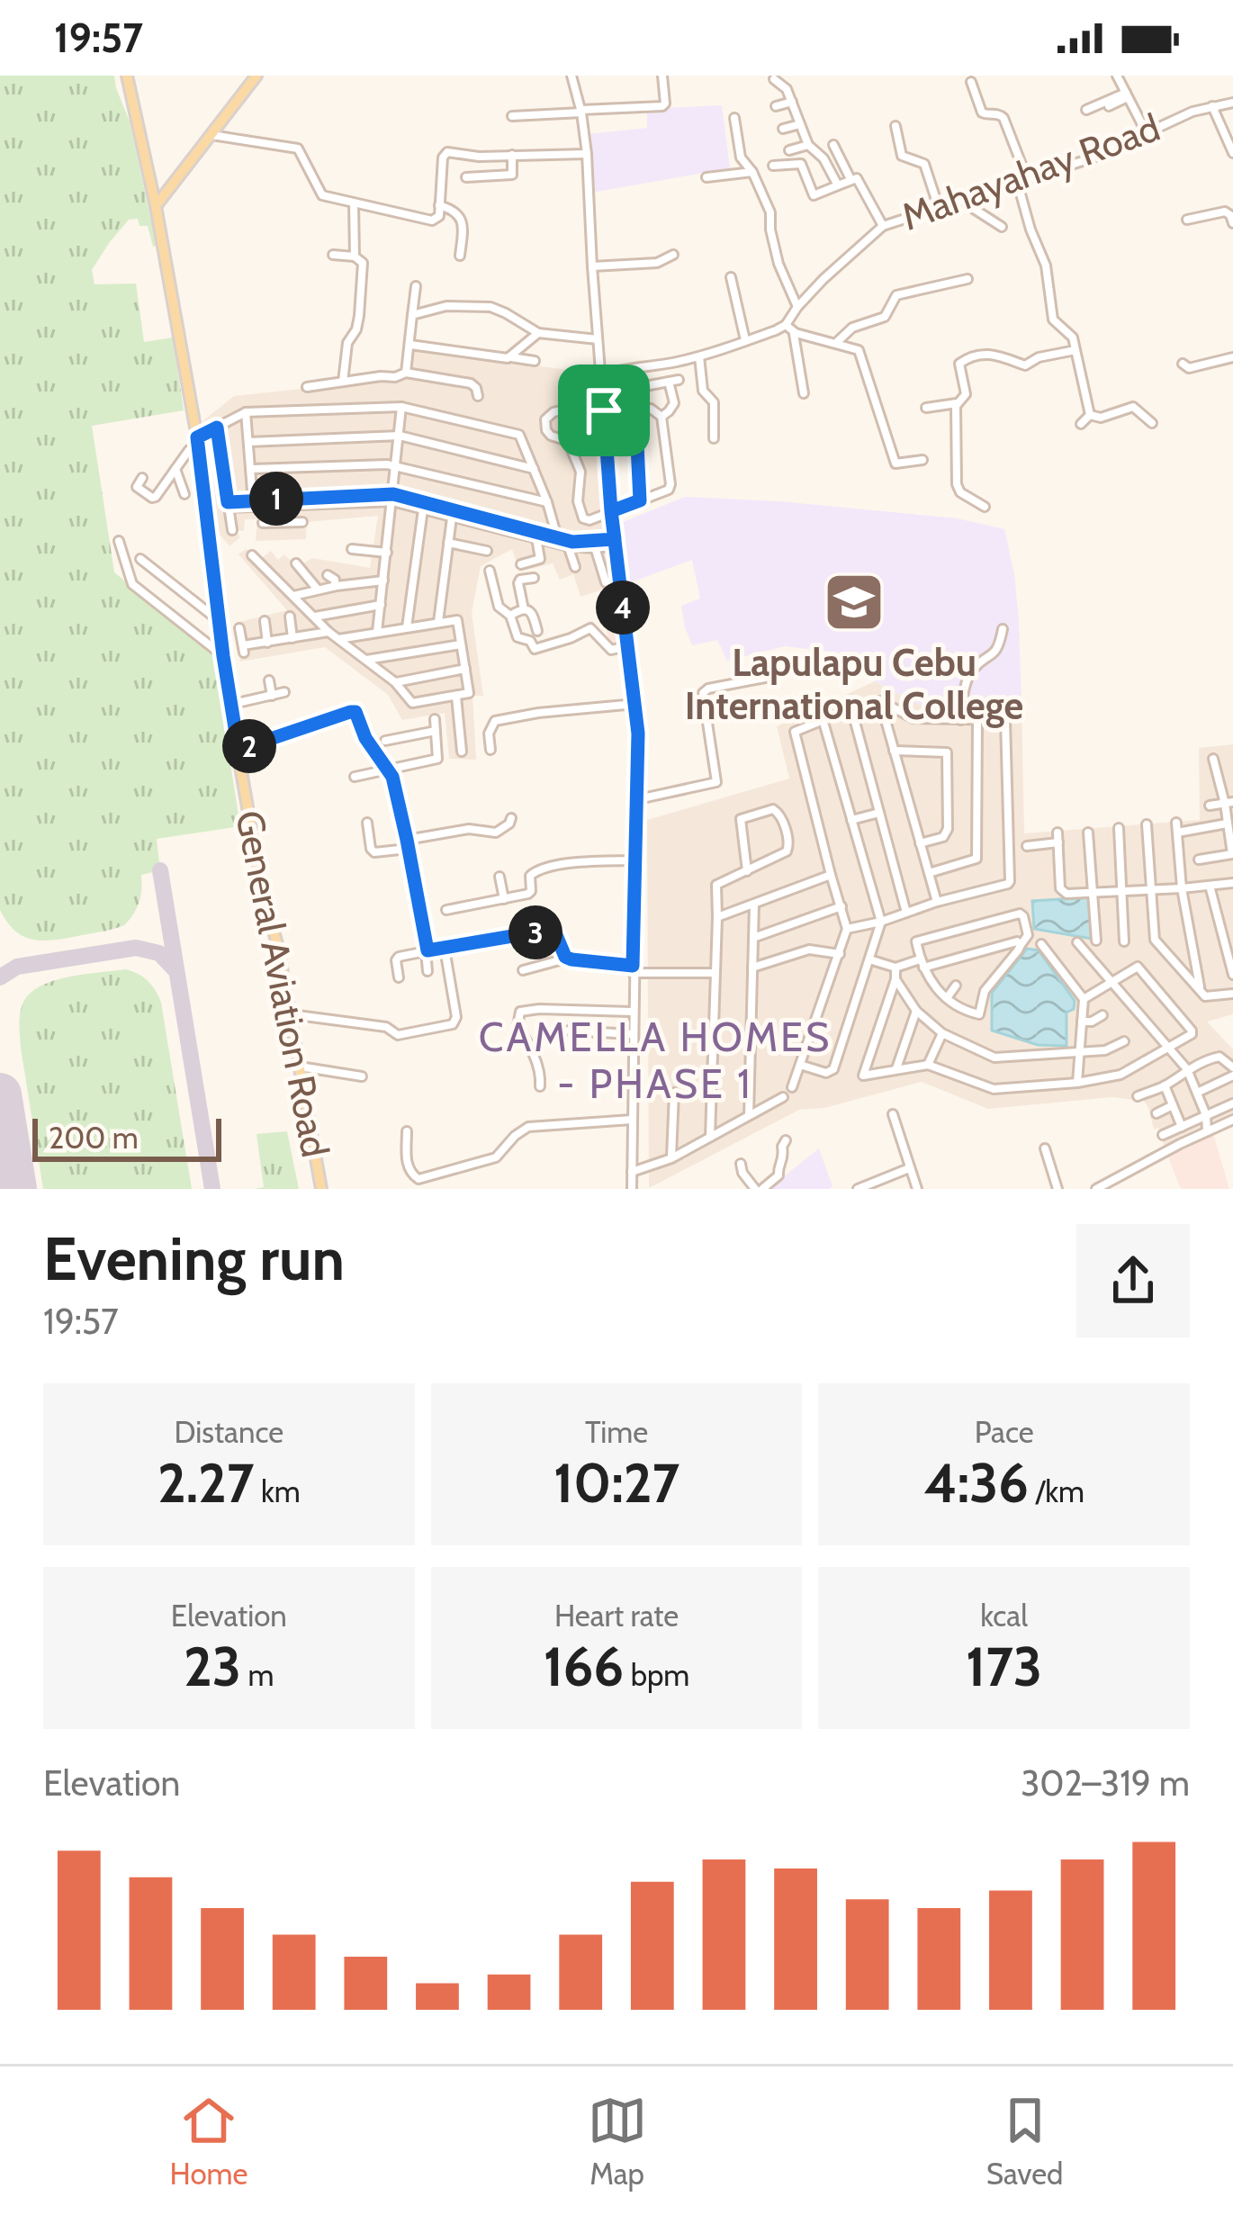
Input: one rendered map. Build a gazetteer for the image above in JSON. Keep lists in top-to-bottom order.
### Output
{
  "streets": {
    "main road": ["General Aviation Road"],
    "street": ["Mahayahay Road"]
  },
  "districts": ["CAMELLA HOMES - PHASE 1"],
  "places": {
    "school or university": ["Lapulapu Cebu International College"]
  },
  "scale_bar": "200 m",
  "page": {
    "status": "19:57",
    "pins": [
      "1",
      "4",
      "2",
      "3"
    ],
    "scale": "200 m",
    "heading": ["Evening run", "19:57"],
    "stats": [
      ["Distance", "2.27 km"],
      ["Time", "10:27"],
      ["Pace", "4:36 /km"],
      ["Elevation", "23 m"],
      ["Heart rate", "166 bpm"],
      ["kcal", "173"]
    ],
    "chart": ["Elevation", "302–319 m"],
    "tabs": ["Home", "Map", "Saved"]
  }
}
